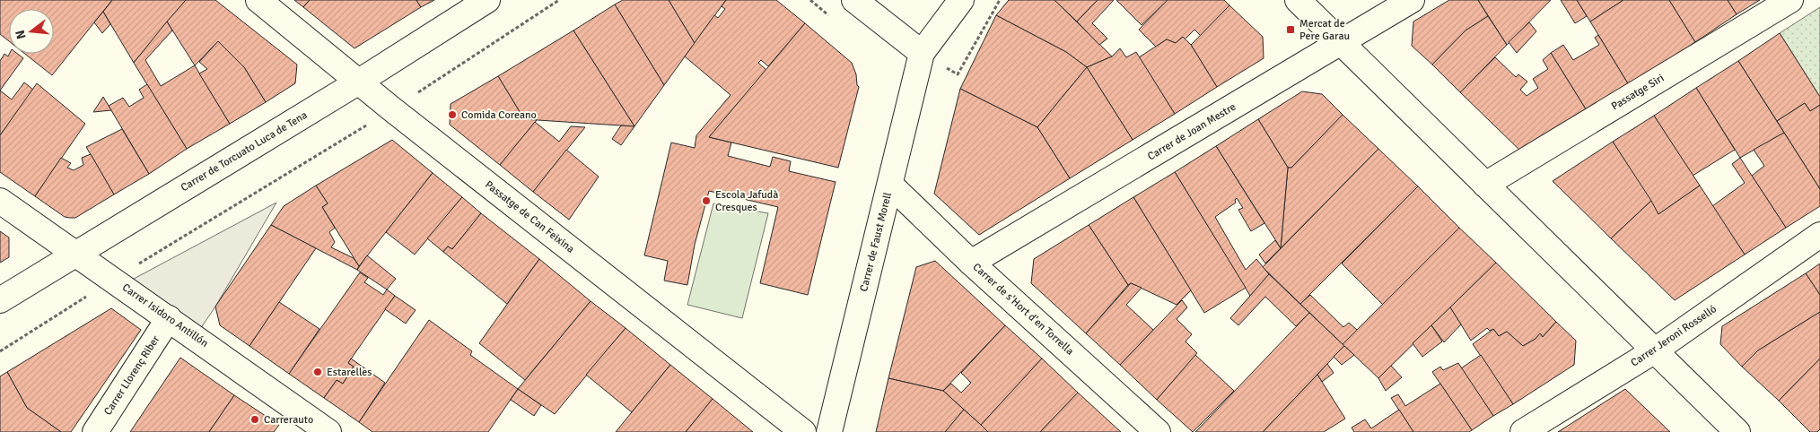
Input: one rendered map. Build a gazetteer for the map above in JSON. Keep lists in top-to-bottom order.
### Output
{
  "streets": {
    "street": [
      "Passatge Siri",
      "Carrer de Joan Mestre",
      "Carrer de Torcuato Luca de Tena",
      "Passatge de Can Feixina",
      "Carrer de Faust Morell",
      "Carrer de s'Hort d'en Torrella",
      "Carrer Isidoro Antillón",
      "Carrer Jeroni Rosselló",
      "Carrer Llorenç Riber"
    ]
  },
  "crossings": [
    ["Carrer de Joan Mestre", "Carrer de s'Hort d'en Torrella"],
    ["Carrer de Torcuato Luca de Tena", "Passatge de Can Feixina"],
    ["Carrer de Torcuato Luca de Tena", "Carrer Isidoro Antillón"],
    ["Carrer de Faust Morell", "Carrer de s'Hort d'en Torrella"],
    ["Carrer Isidoro Antillón", "Carrer Llorenç Riber"]
  ],
  "places": {
    "transit": ["Mercat de Pere Garau"],
    "other": [
      "Comida Coreano",
      "Escola Jafudà Cresques",
      "Estarelles",
      "Carrerauto"
    ]
  },
  "north": "left"
}
